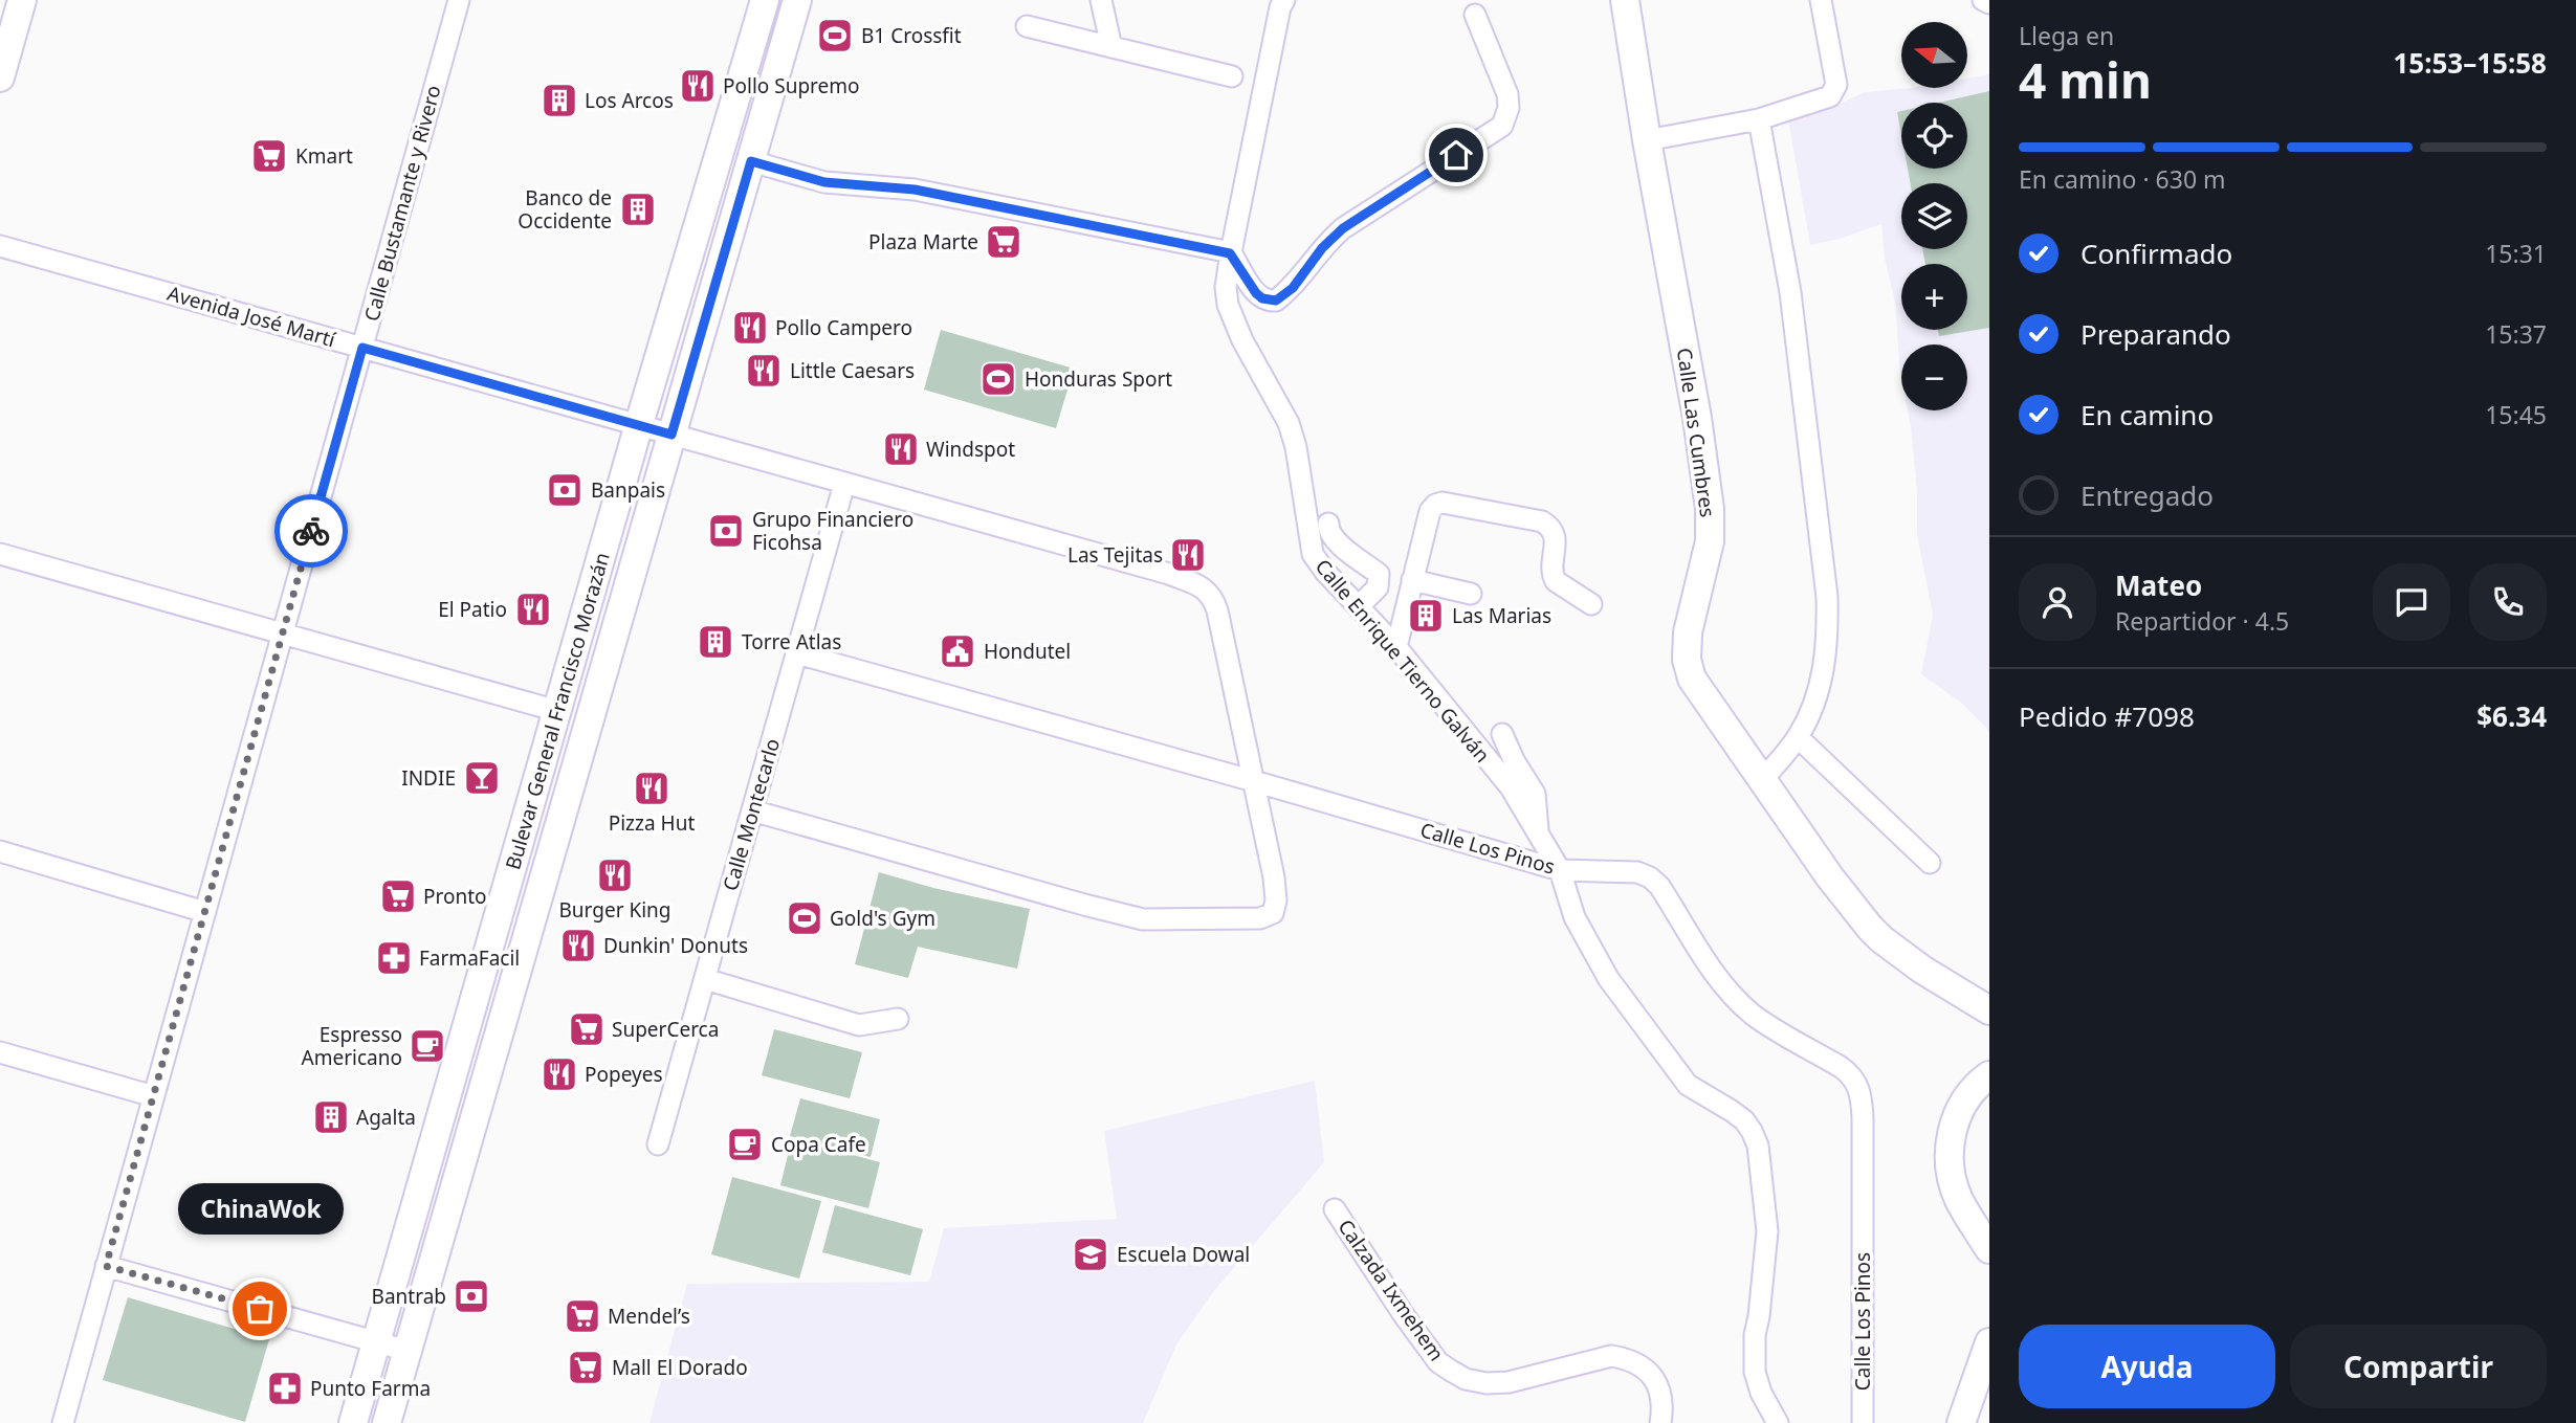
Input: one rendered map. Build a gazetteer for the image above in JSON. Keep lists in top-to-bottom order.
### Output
{
  "streets": {
    "main road": ["Calle Las Cumbres", "Bulevar General Francisco Morazán"],
    "street": [
      "Calle Bustamante y Rivero",
      "Avenida José Martí",
      "Calle Enrique Tierno Galván",
      "Calle Montecarlo",
      "Calle Los Pinos",
      "Calzada Ixmehem"
    ]
  },
  "crossings": [
    ["Calle Bustamante y Rivero", "Avenida José Martí"],
    ["Avenida José Martí", "Bulevar General Francisco Morazán"],
    ["Avenida José Martí", "Calle Montecarlo"],
    ["Avenida José Martí", "Calle Los Pinos"],
    ["Calle Enrique Tierno Galván", "Calle Los Pinos"],
    ["Calle Montecarlo", "Calle Los Pinos"]
  ],
  "places": {
    "sports": ["B1 Crossfit", "Honduras Sport", "Gold's Gym"],
    "restaurant": [
      "Pollo Supremo",
      "Pollo Campero",
      "Little Caesars",
      "Windspot",
      "Las Tejitas",
      "El Patio",
      "Pizza Hut",
      "Burger King",
      "Dunkin' Donuts",
      "Popeyes"
    ],
    "building": [
      "Los Arcos",
      "Banco de Occidente",
      "Las Marias",
      "Torre Atlas",
      "Agalta"
    ],
    "supermarket": [
      "Kmart",
      "Plaza Marte",
      "Pronto",
      "SuperCerca",
      "Mendel’s",
      "Mall El Dorado"
    ],
    "bank": ["Banpais", "Grupo Financiero Ficohsa", "Bantrab"],
    "public building": ["Hondutel"],
    "bar": ["INDIE"],
    "pharmacy": ["FarmaFacil", "Punto Farma"],
    "cafe": ["Espresso Americano", "Copa Cafe"],
    "school or university": ["Escuela Dowal"],
    "other": ["ChinaWok"]
  },
  "north": "left",
  "page": {
    "heading": ["4 min", "Llega en", "15:53–15:58"],
    "panel": [
      "Mateo",
      "Repartidor · 4.5",
      "Pedido #7098",
      "$6.34"
    ],
    "map_buttons": ["+", "−"],
    "bar": "En camino · 630 m",
    "list": [
      ["Confirmado", "15:31"],
      ["Preparando", "15:37"],
      ["En camino", "15:45"],
      "Entregado"
    ],
    "bubble": "ChinaWok",
    "buttons": ["Ayuda", "Compartir"]
  }
}
